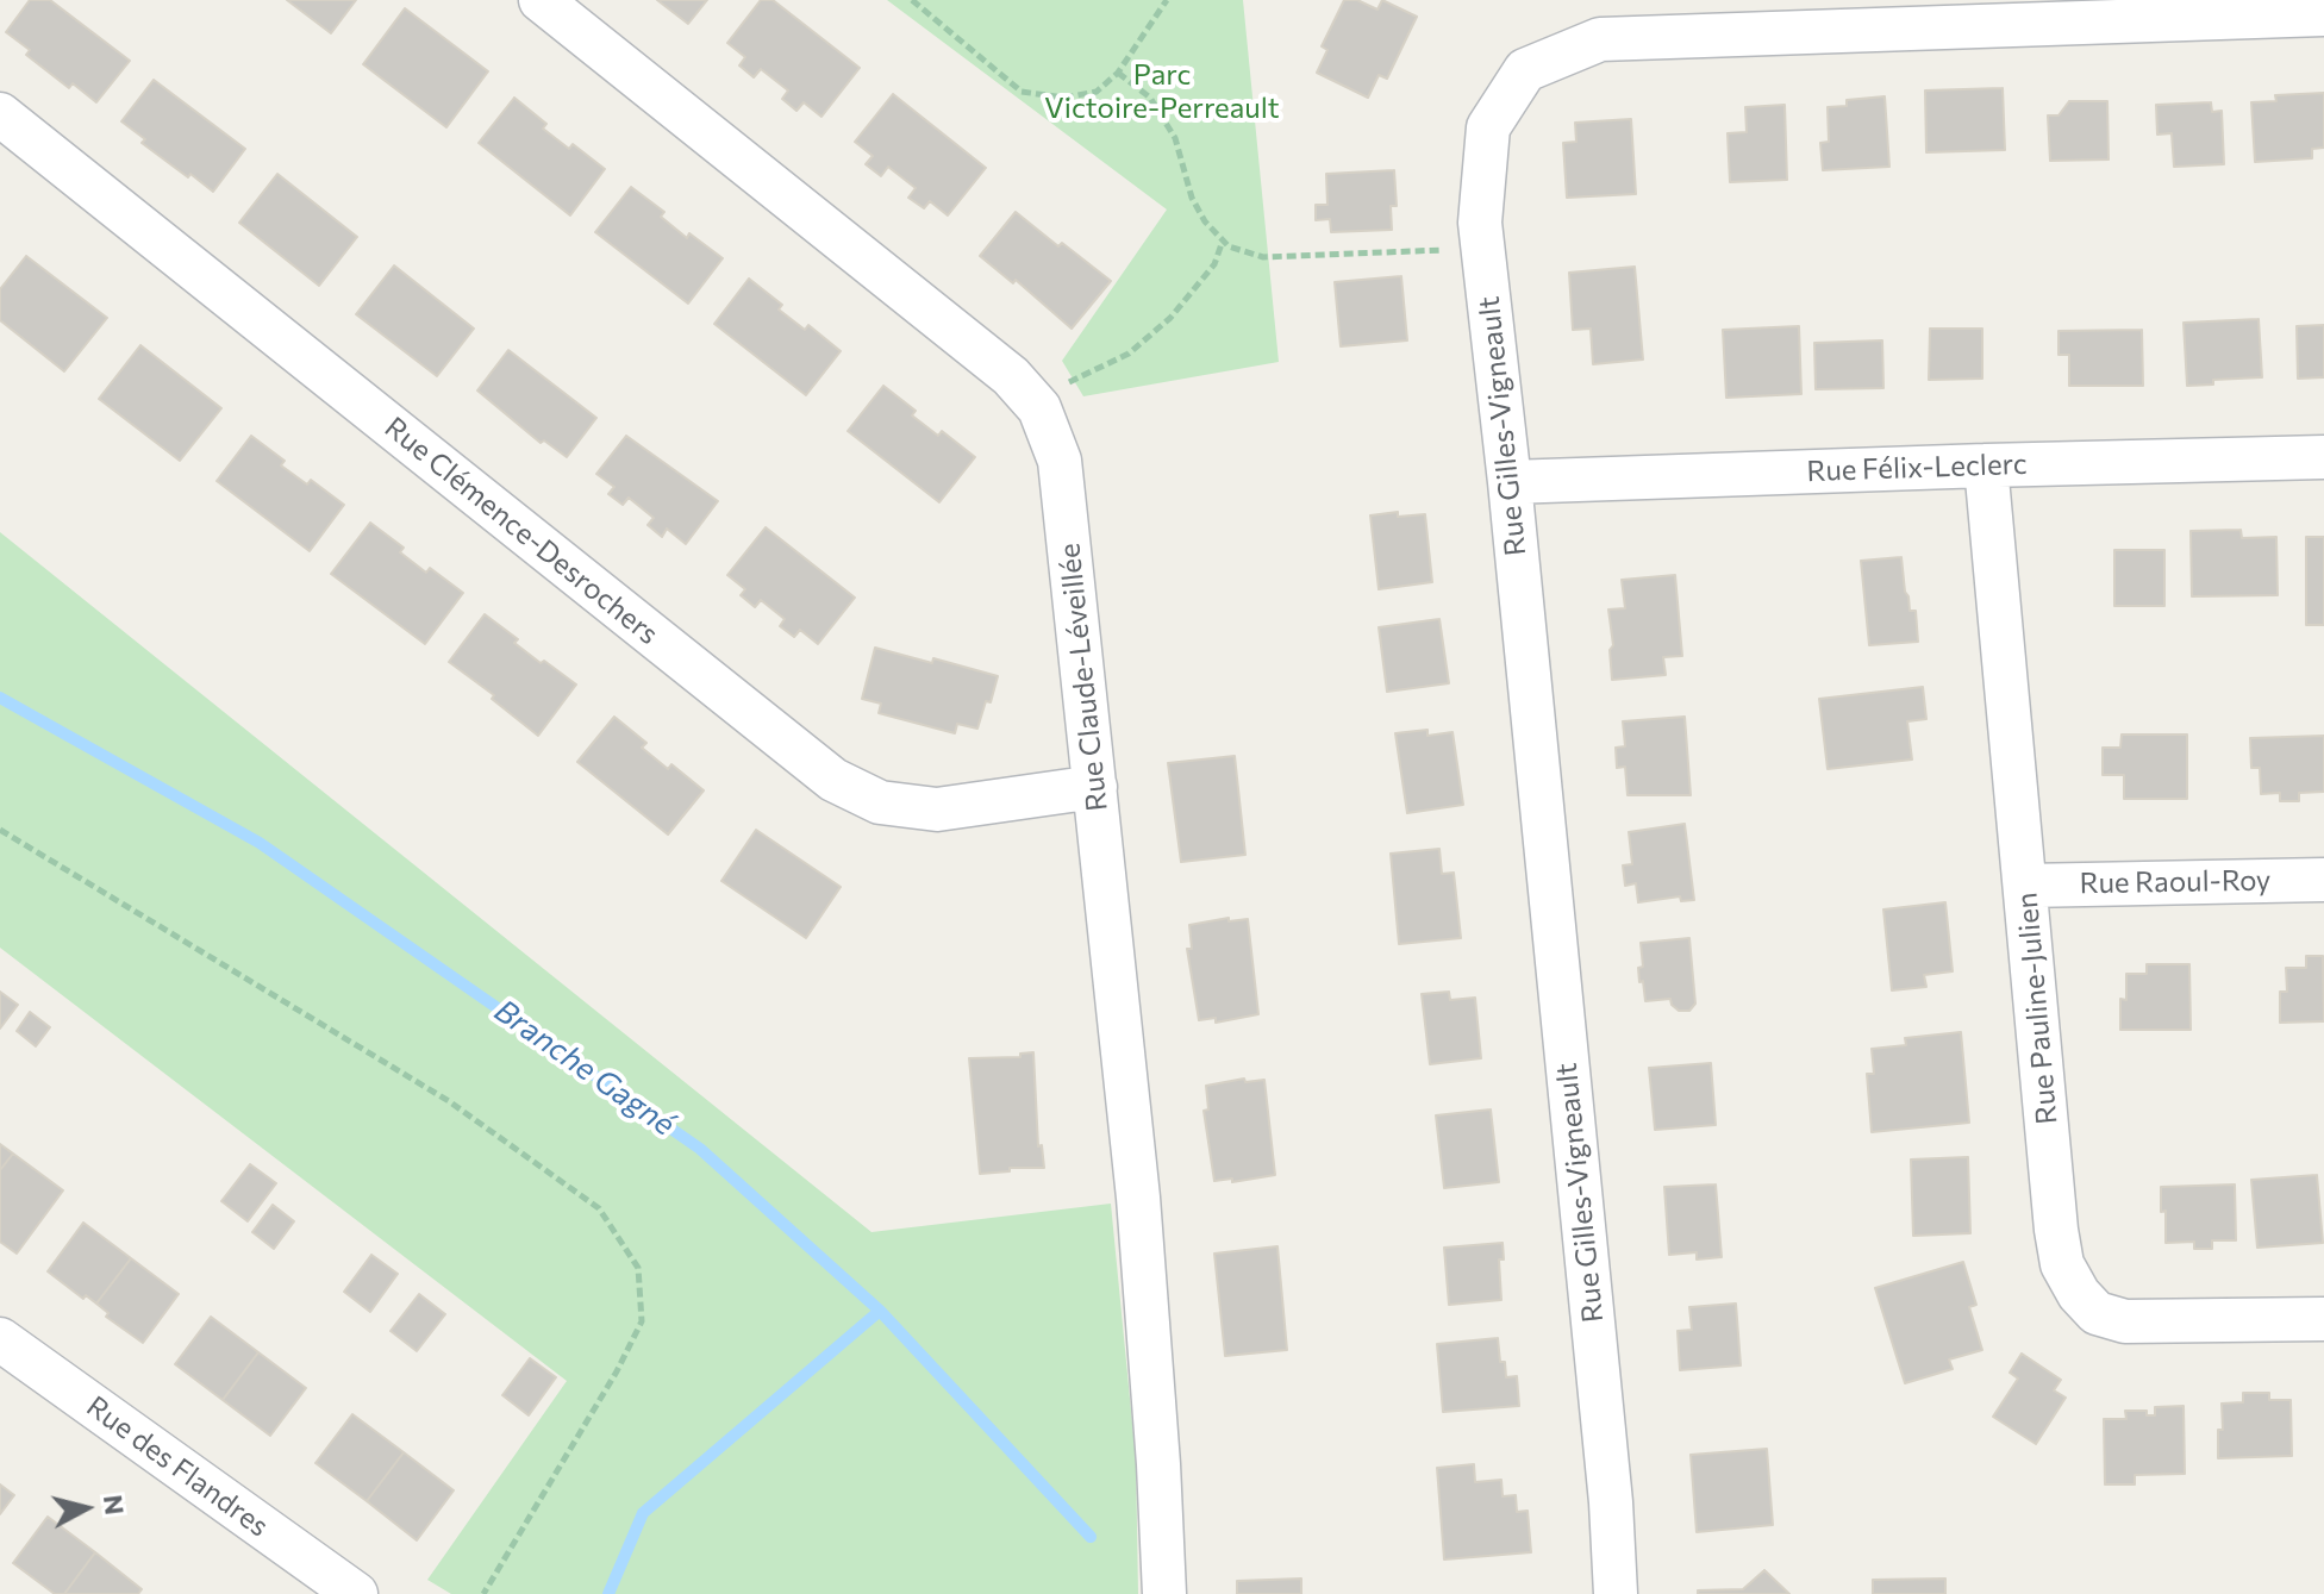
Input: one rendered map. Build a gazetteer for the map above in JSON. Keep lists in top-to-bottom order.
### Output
{
  "streets": {
    "street": [
      "Rue Gilles-Vigneault",
      "Rue Félix-Leclerc",
      "Rue Clémence-Desrochers",
      "Rue Claude-Léveillée",
      "Rue Raoul-Roy",
      "Rue Pauline-Julien",
      "Rue des Flandres"
    ]
  },
  "crossings": [
    ["Rue Gilles-Vigneault", "Rue Félix-Leclerc"],
    ["Rue Félix-Leclerc", "Rue Pauline-Julien"],
    ["Rue Clémence-Desrochers", "Rue Claude-Léveillée"],
    ["Rue Raoul-Roy", "Rue Pauline-Julien"]
  ],
  "water": ["Branche Gagné"],
  "parks": ["Parc Victoire-Perreault"],
  "north": "right"
}
